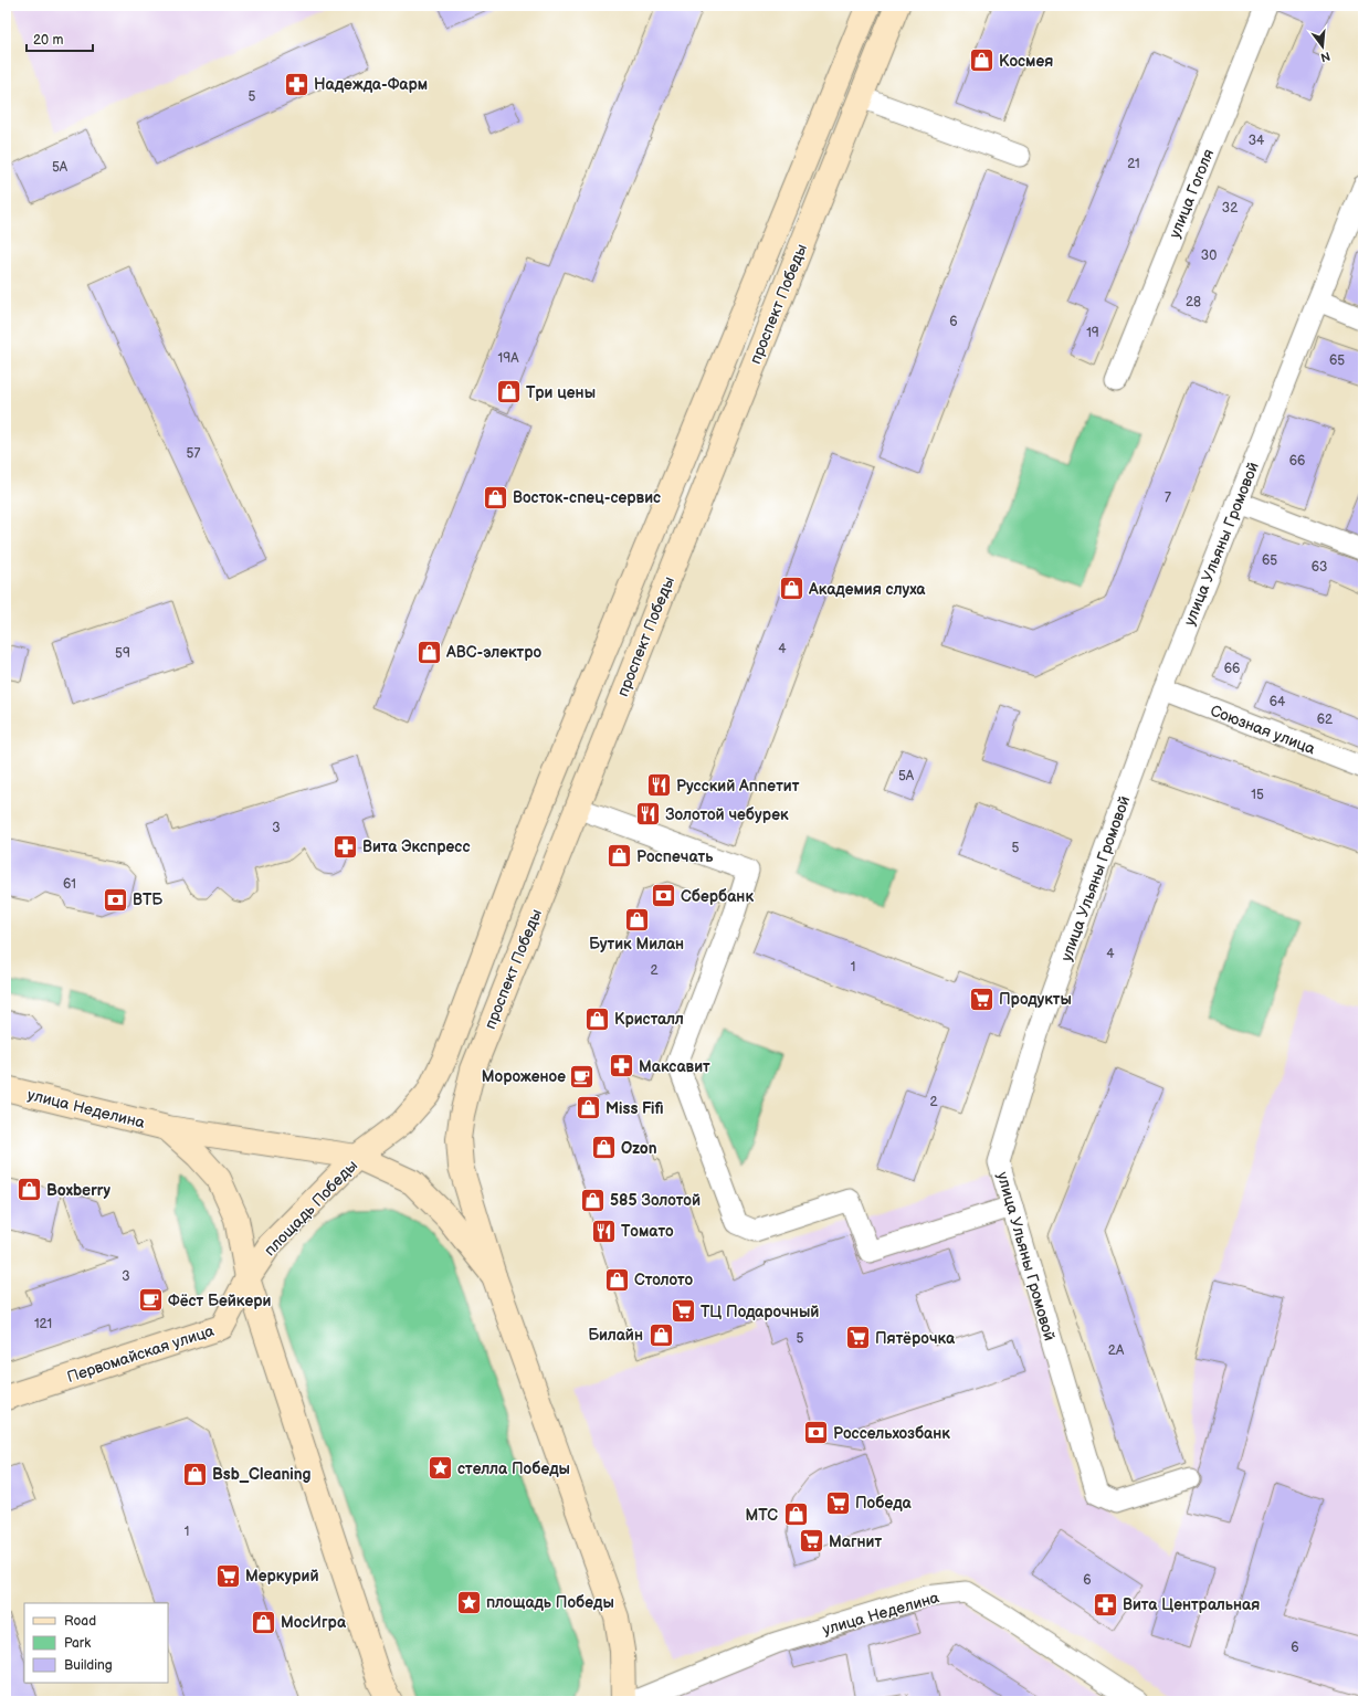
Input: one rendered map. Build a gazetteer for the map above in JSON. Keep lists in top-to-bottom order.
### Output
{
  "streets": {
    "main road": [
      "проспект Победы",
      "улица Неделина",
      "площадь Победы",
      "Первомайская улица"
    ],
    "street": ["улица Гоголя", "улица Ульяны Громовой", "Союзная улица"]
  },
  "crossings": [
    ["проспект Победы", "улица Неделина"],
    ["проспект Победы", "площадь Победы"],
    ["улица Ульяны Громовой", "Союзная улица"],
    ["улица Неделина", "площадь Победы"],
    ["площадь Победы", "Первомайская улица"]
  ],
  "places": {
    "shop": [
      "Космея",
      "Три цены",
      "Восток-спец-сервис",
      "Академия слуха",
      "АВС-электро",
      "Роспечать",
      "Бутик Милан",
      "Кристалл",
      "Miss Fifi",
      "Ozon",
      "Boxberry",
      "585 Золотой",
      "Столото",
      "Билайн",
      "Bsb_Cleaning",
      "МТС",
      "МосИгра"
    ],
    "pharmacy": [
      "Надежда-Фарм",
      "Вита Экспресс",
      "Максавит",
      "Вита Центральная"
    ],
    "restaurant": ["Русский Аппетит", "Золотой чебурек", "Томато"],
    "bank": ["Сбербанк", "ВТБ", "Россельхозбанк"],
    "supermarket": [
      "Продукты",
      "ТЦ Подарочный",
      "Пятёрочка",
      "Победа",
      "Магнит",
      "Меркурий"
    ],
    "cafe": ["Мороженое", "Фёст Бейкери"],
    "place": ["стелла Победы", "площадь Победы"]
  },
  "house_numbers": [
    "5",
    "34",
    "21",
    "5А",
    "32",
    "30",
    "28",
    "6",
    "19",
    "19А",
    "65",
    "57",
    "66",
    "7",
    "65",
    "63",
    "4",
    "59",
    "66",
    "64",
    "62",
    "5А",
    "15",
    "3",
    "5",
    "61",
    "4",
    "1",
    "2",
    "2",
    "3",
    "121",
    "5",
    "2А",
    "1",
    "6",
    "6"
  ],
  "legend": ["Road", "Park", "Building"],
  "scale_bar": "20 m",
  "north": "bottom"
}
